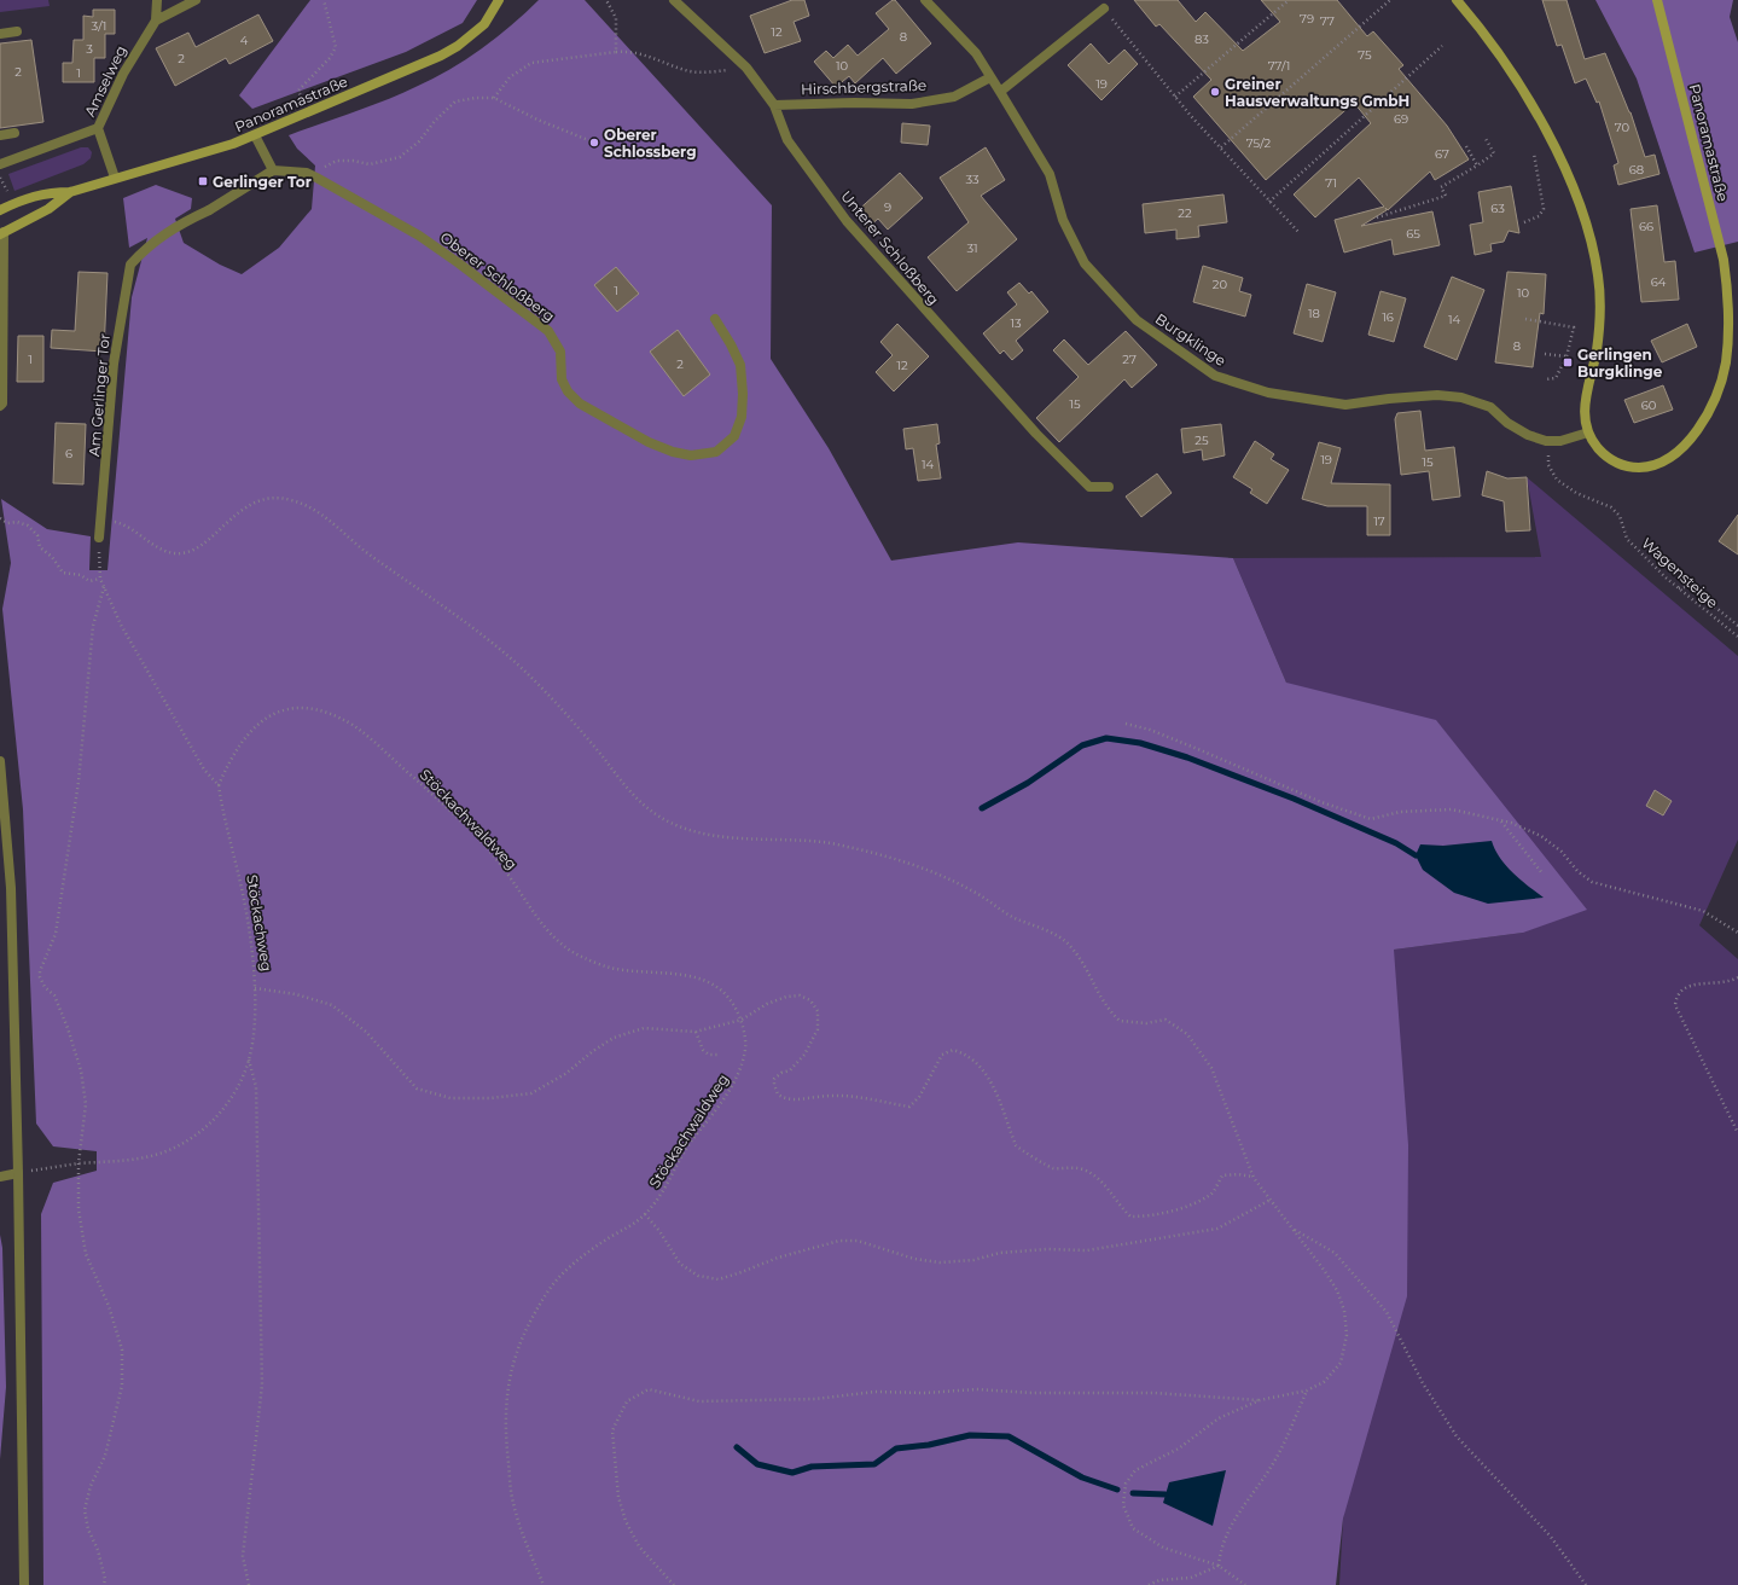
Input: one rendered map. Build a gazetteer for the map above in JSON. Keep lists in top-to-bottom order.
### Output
{
  "streets": {
    "main road": ["Panoramastraße"],
    "street": [
      "Amselweg",
      "Hirschbergstraße",
      "Unterer Schloßberg",
      "Oberer Schloßberg",
      "Burgklinge",
      "Am Gerlinger Tor"
    ],
    "path": ["Wagensteige", "Stöckachwaldweg", "Stöckachweg"]
  },
  "crossings": [
    ["Amselweg", "Panoramastraße"],
    ["Hirschbergstraße", "Unterer Schloßberg"],
    ["Hirschbergstraße", "Burgklinge"],
    ["Panoramastraße", "Burgklinge"],
    ["Oberer Schloßberg", "Am Gerlinger Tor"],
    ["Burgklinge", "Wagensteige"],
    ["Stöckachwaldweg", "Stöckachweg"]
  ],
  "places": {
    "other": ["Greiner Hausverwaltungs GmbH", "Oberer Schlossberg"],
    "transit": ["Gerlinger Tor", "Gerlingen Burgklinge"]
  },
  "house_numbers": [
    "79",
    "77",
    "3/1",
    "12",
    "8",
    "83",
    "4",
    "3",
    "75",
    "2",
    "10",
    "77/1",
    "2",
    "1",
    "19",
    "69",
    "70",
    "75/2",
    "67",
    "68",
    "33",
    "71",
    "9",
    "63",
    "22",
    "66",
    "65",
    "31",
    "64",
    "20",
    "1",
    "10",
    "18",
    "16",
    "14",
    "13",
    "8",
    "1",
    "27",
    "2",
    "12",
    "15",
    "60",
    "25",
    "6",
    "19",
    "15",
    "14",
    "17"
  ]
}
